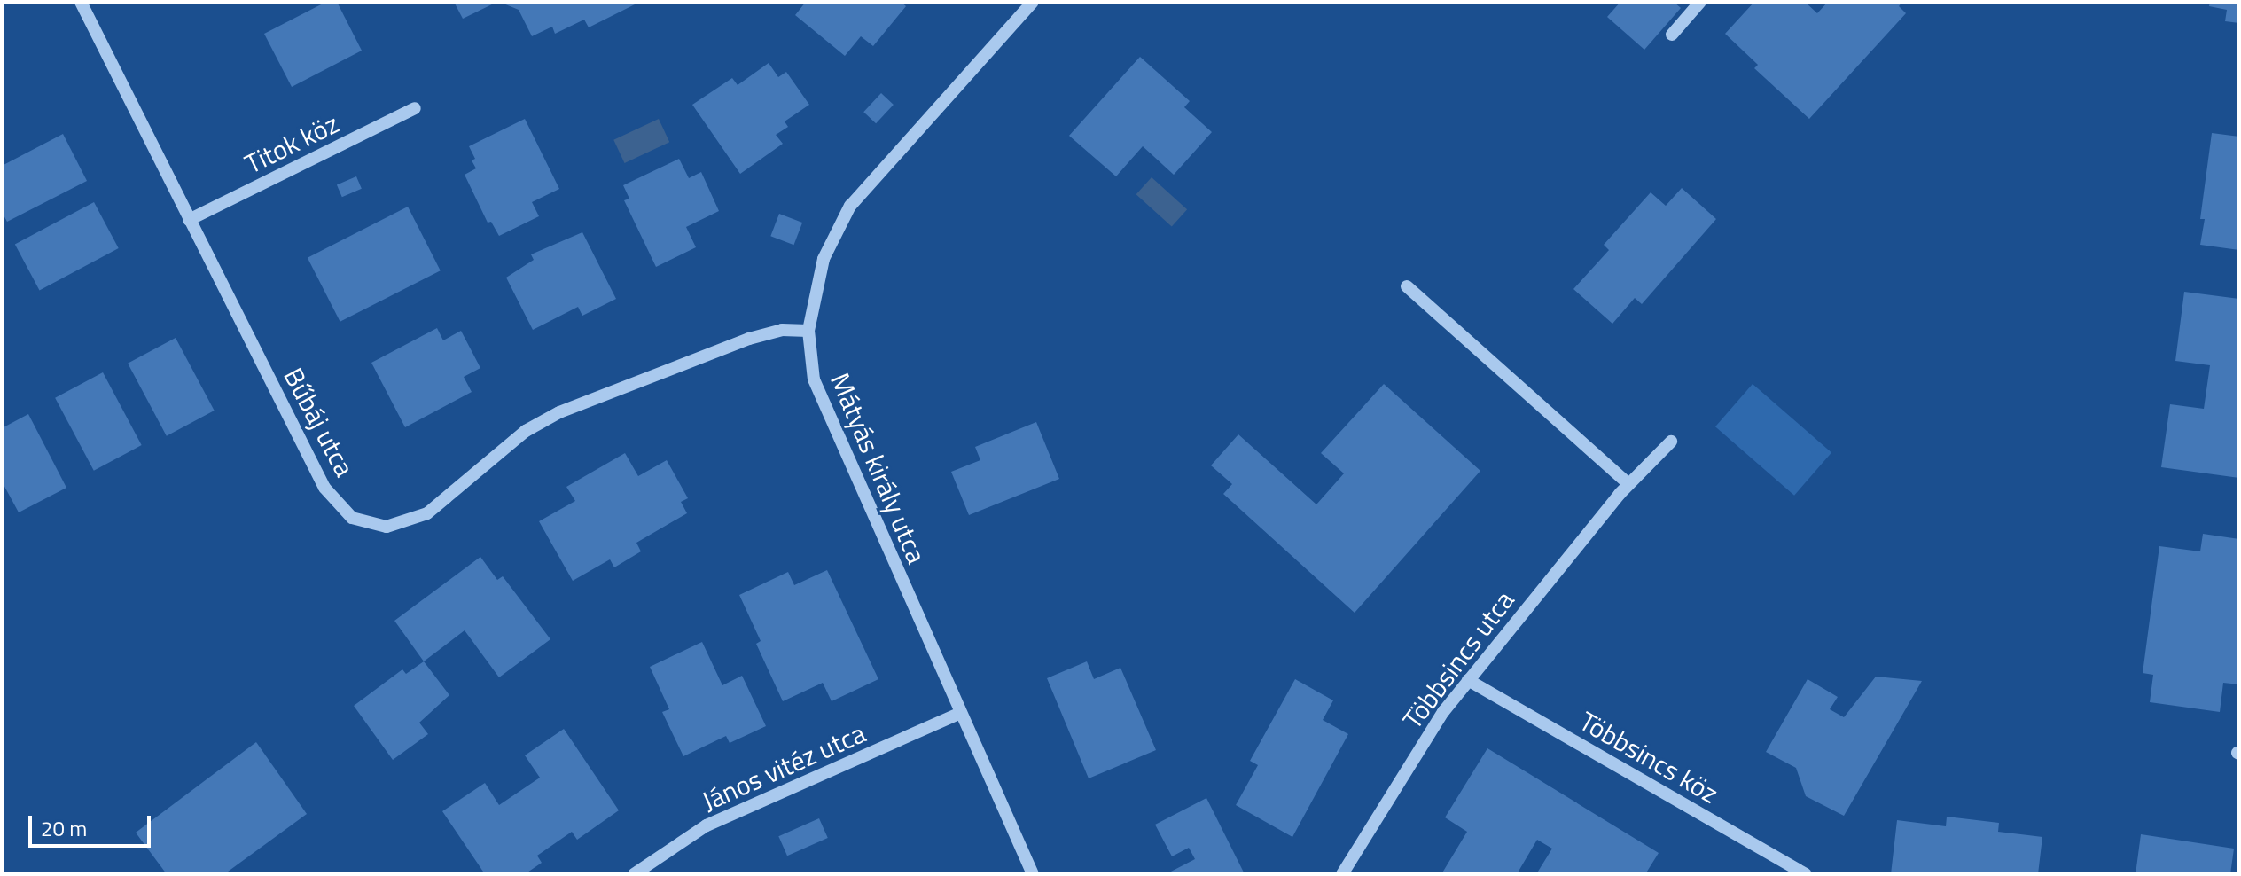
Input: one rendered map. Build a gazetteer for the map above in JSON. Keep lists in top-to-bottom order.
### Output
{
  "streets": {
    "street": [
      "Titok köz",
      "Bűbáj utca",
      "Mátyás király utca",
      "Többsincs utca",
      "Többsincs köz",
      "János vitéz utca"
    ]
  },
  "crossings": [
    ["Titok köz", "Bűbáj utca"],
    ["Bűbáj utca", "Mátyás király utca"],
    ["Mátyás király utca", "János vitéz utca"],
    ["Többsincs utca", "Többsincs köz"]
  ],
  "scale_bar": "20 m"
}
